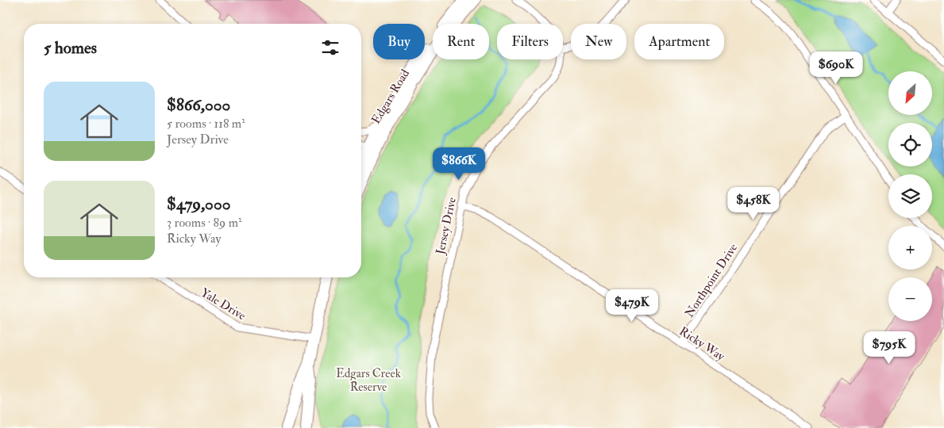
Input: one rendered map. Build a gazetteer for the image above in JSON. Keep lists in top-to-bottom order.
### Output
{
  "streets": {
    "main road": ["Edgars Road"],
    "street": [
      "Jersey Drive",
      "Northpoint Drive",
      "Yale Drive",
      "Ricky Way"
    ]
  },
  "crossings": [
    ["Jersey Drive", "Ricky Way"],
    ["Northpoint Drive", "Ricky Way"]
  ],
  "parks": ["Edgars Creek Reserve"],
  "north": "bottom left",
  "page": {
    "chip": [
      "Buy",
      "Rent",
      "Filters",
      "New",
      "Apartment"
    ],
    "heading": "5 homes",
    "price": [
      "$690K",
      "$866K",
      "$458K",
      "$479K",
      "$795K"
    ],
    "map_buttons": ["+", "−"],
    "list": [
      {
        "name": "$866,000",
        "note": "5 rooms · 118 m² · Jersey Drive"
      },
      {
        "name": "$479,000",
        "note": "3 rooms · 89 m² · Ricky Way"
      }
    ]
  }
}
